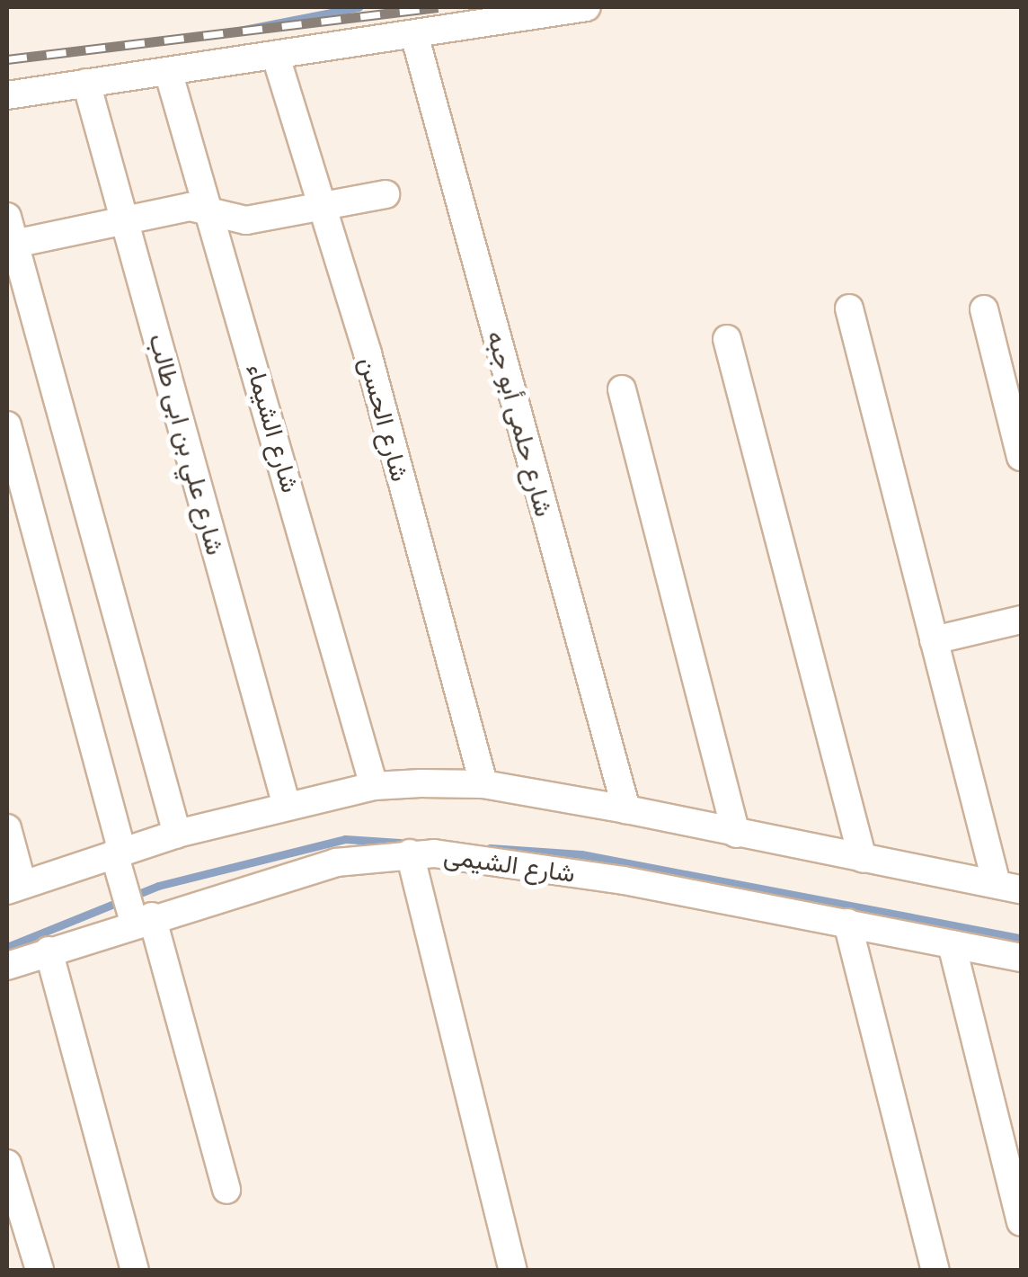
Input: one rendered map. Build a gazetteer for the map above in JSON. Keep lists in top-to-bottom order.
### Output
{
  "streets": {
    "street": [
      "شارع الحسن",
      "شارع حلمى أبو جبه",
      "شارع الشيماء",
      "شارع علي بن ابى طالب",
      "شارع الشيمى"
    ]
  }
}
